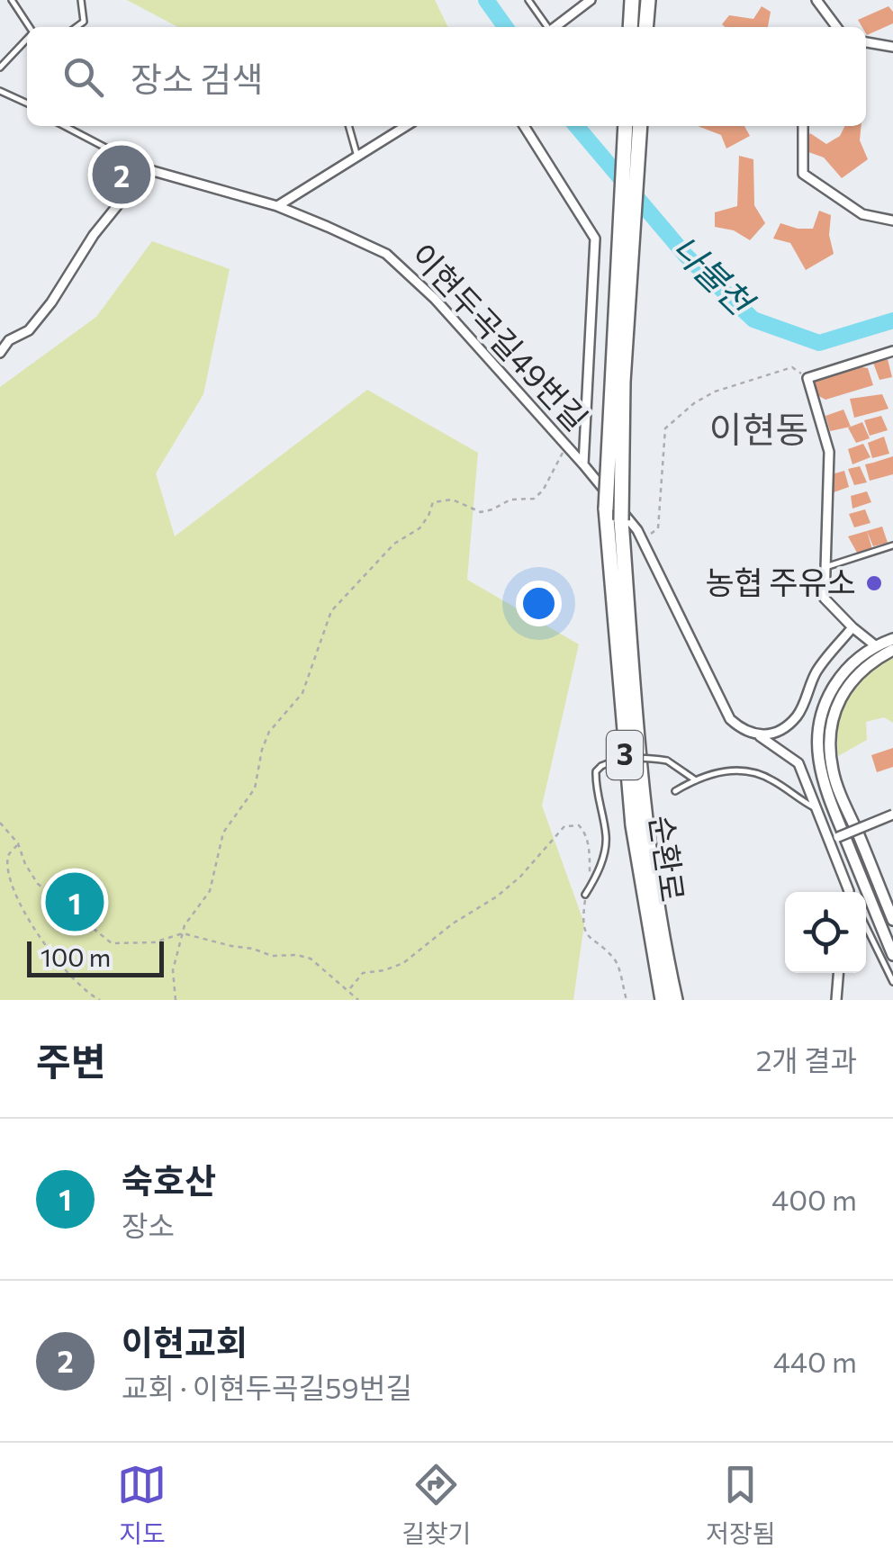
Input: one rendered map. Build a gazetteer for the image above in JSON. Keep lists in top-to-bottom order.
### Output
{
  "streets": {
    "highway": ["3", "순환로"],
    "street": ["이현두곡길49번길"]
  },
  "districts": ["이현동"],
  "water": ["나불천"],
  "places": ["농협 주유소"],
  "scale_bar": "100 m",
  "page": {
    "search": "장소 검색",
    "pins": ["2", "1"],
    "scale": "100 m",
    "heading": ["주변", "2개 결과"],
    "list": [
      {
        "mark": "1",
        "name": "숙호산",
        "note": "장소",
        "value": "400 m"
      },
      {
        "mark": "2",
        "name": "이현교회",
        "note": "교회 · 이현두곡길59번길",
        "value": "440 m"
      }
    ],
    "nav": ["지도", "길찾기", "저장됨"]
  }
}
